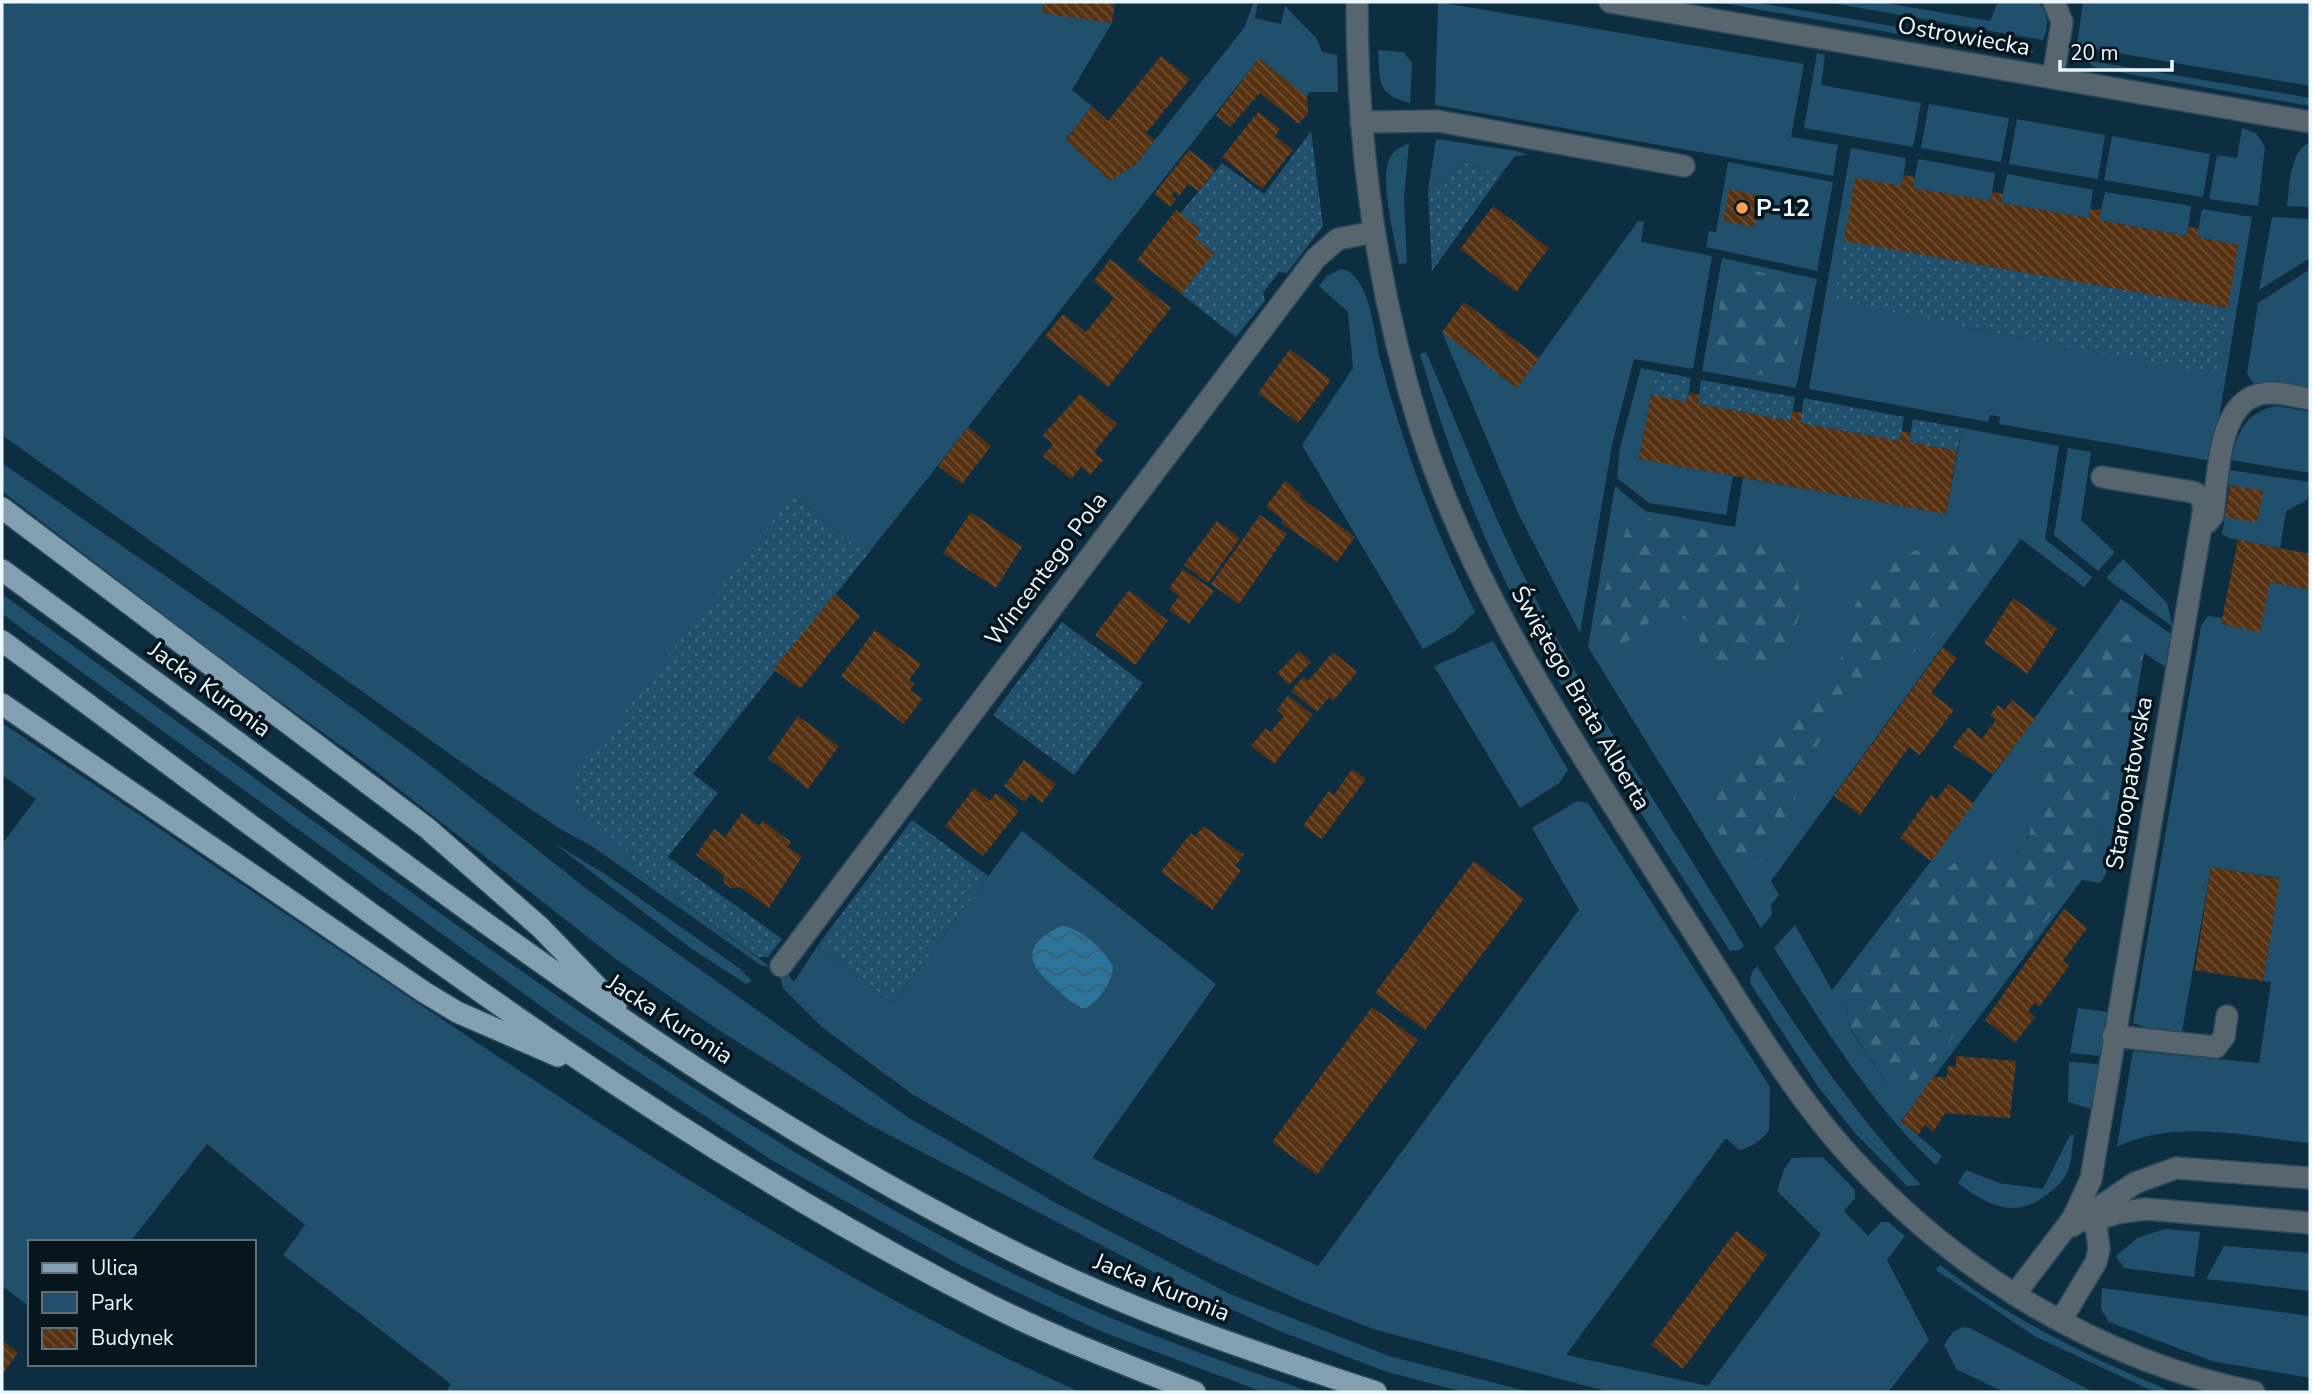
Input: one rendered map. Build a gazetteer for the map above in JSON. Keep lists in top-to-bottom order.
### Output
{
  "streets": {
    "main road": ["Jacka Kuronia"],
    "street": [
      "Ostrowiecka",
      "Wincentego Pola",
      "Świętego Brata Alberta",
      "Staroopatowska"
    ]
  },
  "crossings": [
    ["Wincentego Pola", "Świętego Brata Alberta"],
    ["Świętego Brata Alberta", "Staroopatowska"]
  ],
  "places": ["P-12"],
  "legend": ["Ulica", "Park", "Budynek"],
  "scale_bar": "20 m"
}
